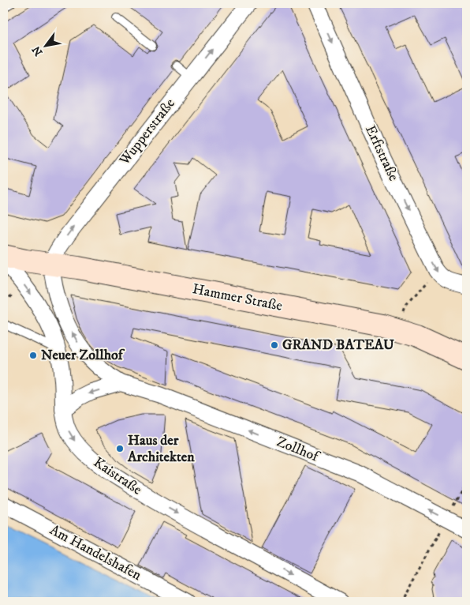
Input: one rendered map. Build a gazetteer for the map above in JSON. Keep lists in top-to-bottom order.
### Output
{
  "streets": {
    "street": [
      "Wupperstraße",
      "Erftstraße",
      "Hammer Straße",
      "Zollhof",
      "Kaistraße",
      "Am Handelshafen"
    ]
  },
  "crossings": [
    ["Wupperstraße", "Hammer Straße"],
    ["Wupperstraße", "Zollhof"],
    ["Hammer Straße", "Zollhof"]
  ],
  "one_way": [
    "Wupperstraße",
    "Erftstraße",
    "Zollhof",
    "Kaistraße"
  ],
  "places": ["GRAND BATEAU", "Neuer Zollhof", "Haus der Architekten"],
  "north": "bottom left"
}
